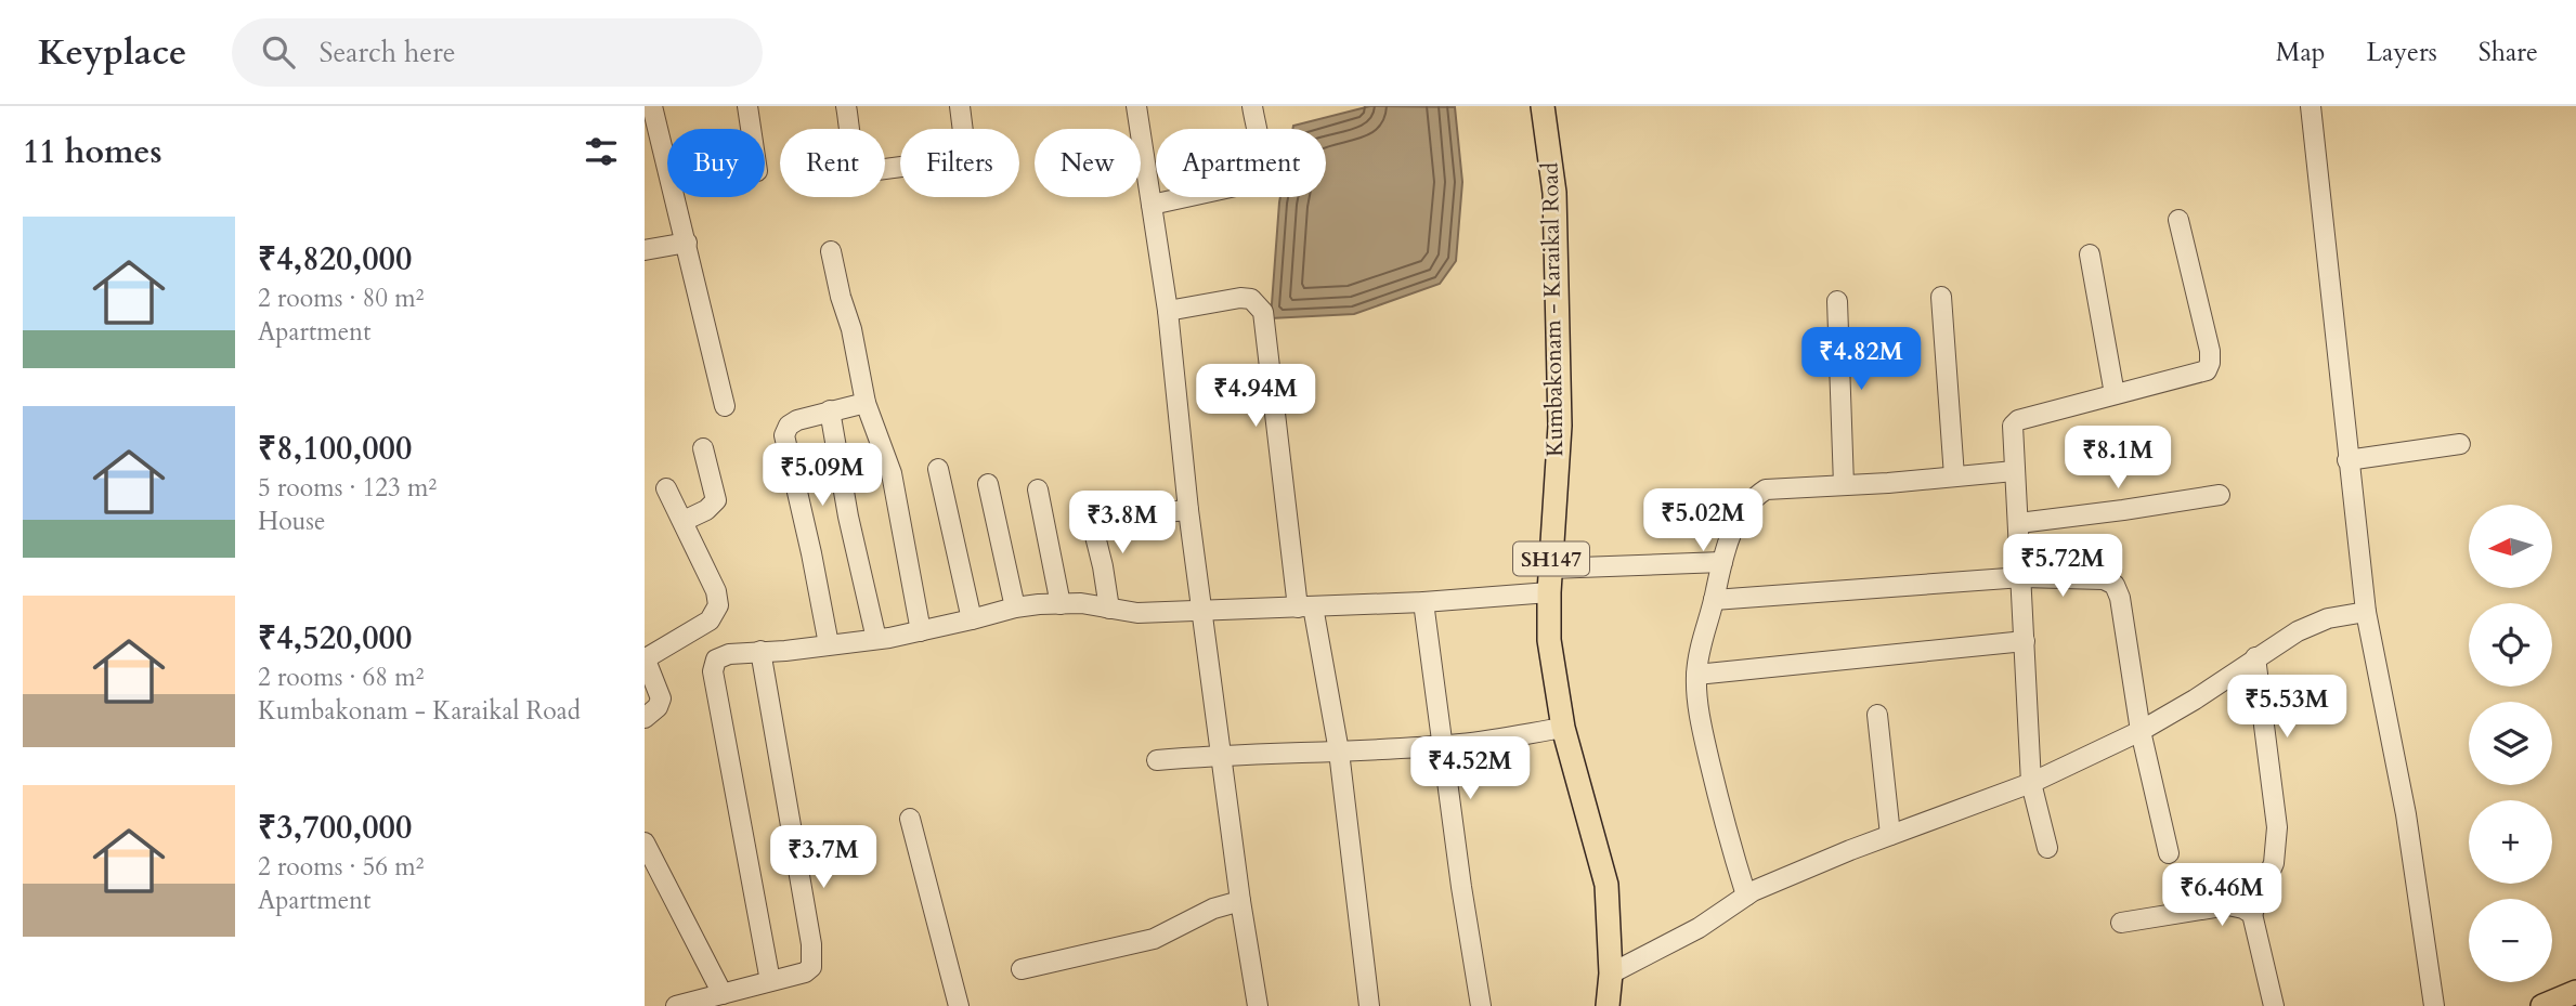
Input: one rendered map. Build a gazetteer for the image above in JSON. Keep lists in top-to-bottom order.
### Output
{
  "streets": {
    "main road": ["Kumbakonam - Karaikal Road", "SH147"]
  },
  "north": "left",
  "page": {
    "header": "Keyplace",
    "search": "Search here",
    "nav": ["Map", "Layers", "Share"],
    "heading": "11 homes",
    "chip": [
      "Buy",
      "Rent",
      "Filters",
      "New",
      "Apartment"
    ],
    "list": [
      {
        "name": "₹4,820,000",
        "note": "2 rooms · 80 m² · Apartment"
      },
      {
        "name": "₹8,100,000",
        "note": "5 rooms · 123 m² · House"
      },
      {
        "name": "₹4,520,000",
        "note": "2 rooms · 68 m² · Kumbakonam - Karaikal Road"
      },
      {
        "name": "₹3,700,000",
        "note": "2 rooms · 56 m² · Apartment"
      }
    ],
    "price": [
      "₹4.82M",
      "₹4.94M",
      "₹8.1M",
      "₹5.09M",
      "₹5.02M",
      "₹3.8M",
      "₹5.72M",
      "₹5.53M",
      "₹4.52M",
      "₹3.7M",
      "₹6.46M"
    ],
    "map_buttons": ["+", "−"]
  }
}
